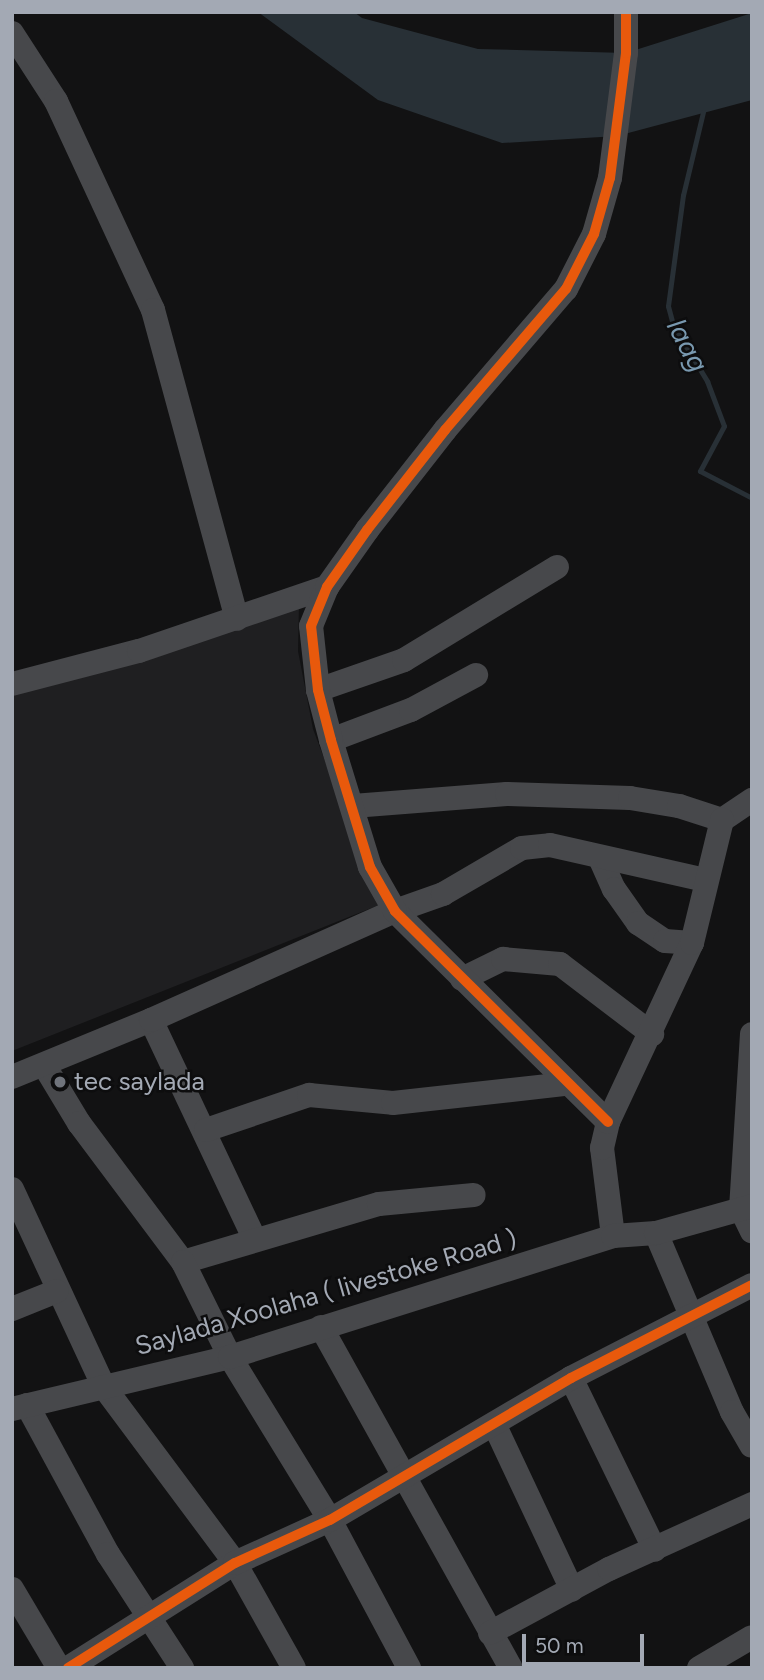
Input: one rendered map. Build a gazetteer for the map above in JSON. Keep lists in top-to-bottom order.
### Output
{
  "streets": {
    "street": ["Saylada Xoolaha ( livestoke Road )"]
  },
  "water": ["laag"],
  "places": ["tec saylada"],
  "scale_bar": "50 m"
}
